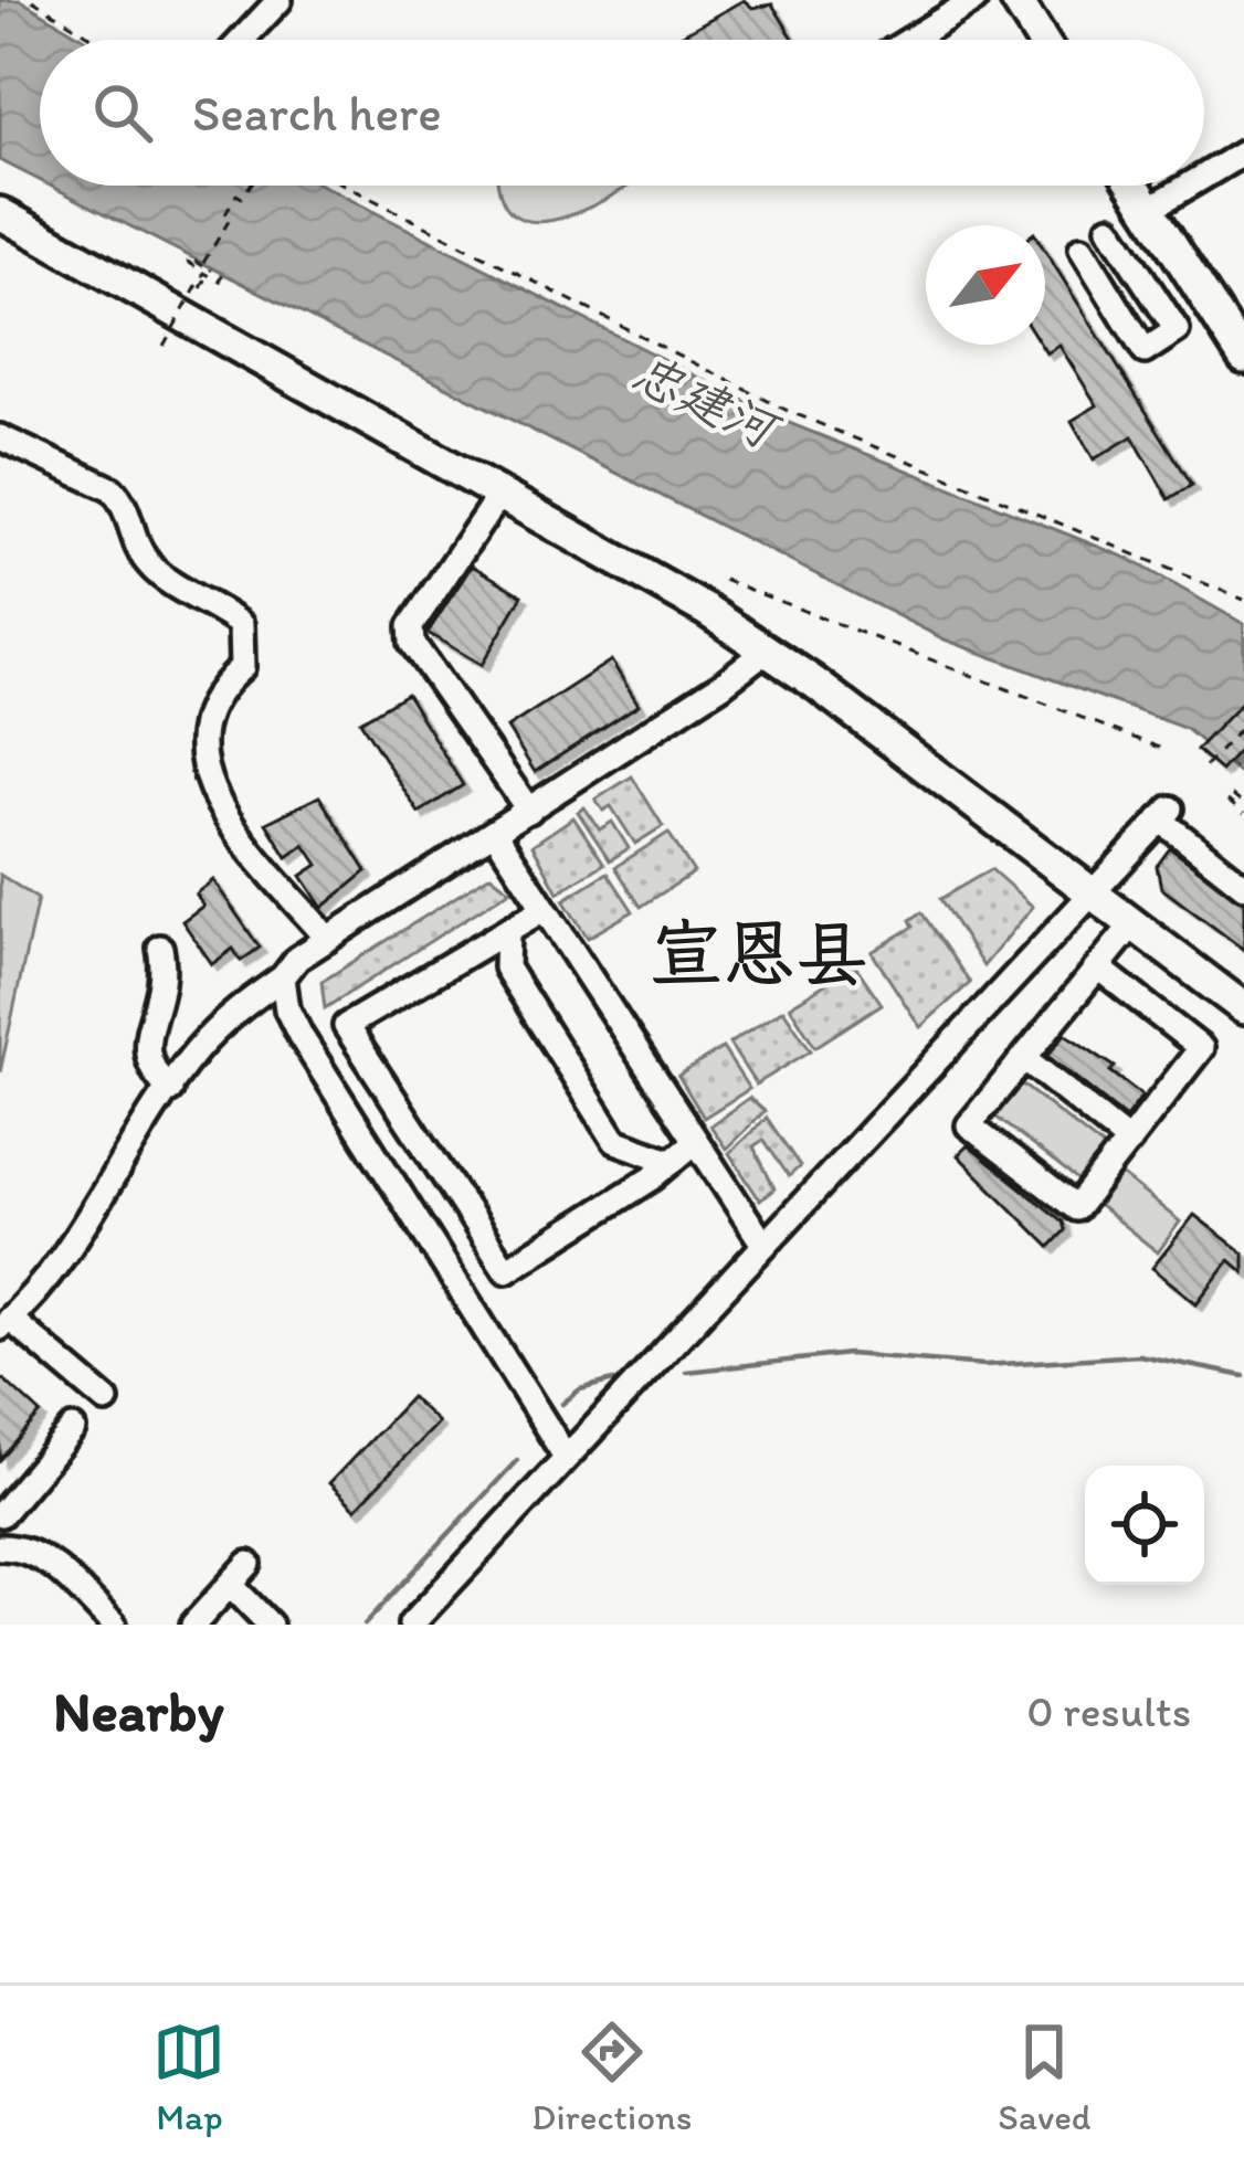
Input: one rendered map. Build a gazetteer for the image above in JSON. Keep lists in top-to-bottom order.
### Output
{
  "districts": ["宣恩县"],
  "water": ["忠建河"],
  "north": "top right",
  "page": {
    "search": "Search here",
    "heading": ["Nearby", "0 results"],
    "nav": ["Map", "Directions", "Saved"]
  }
}
